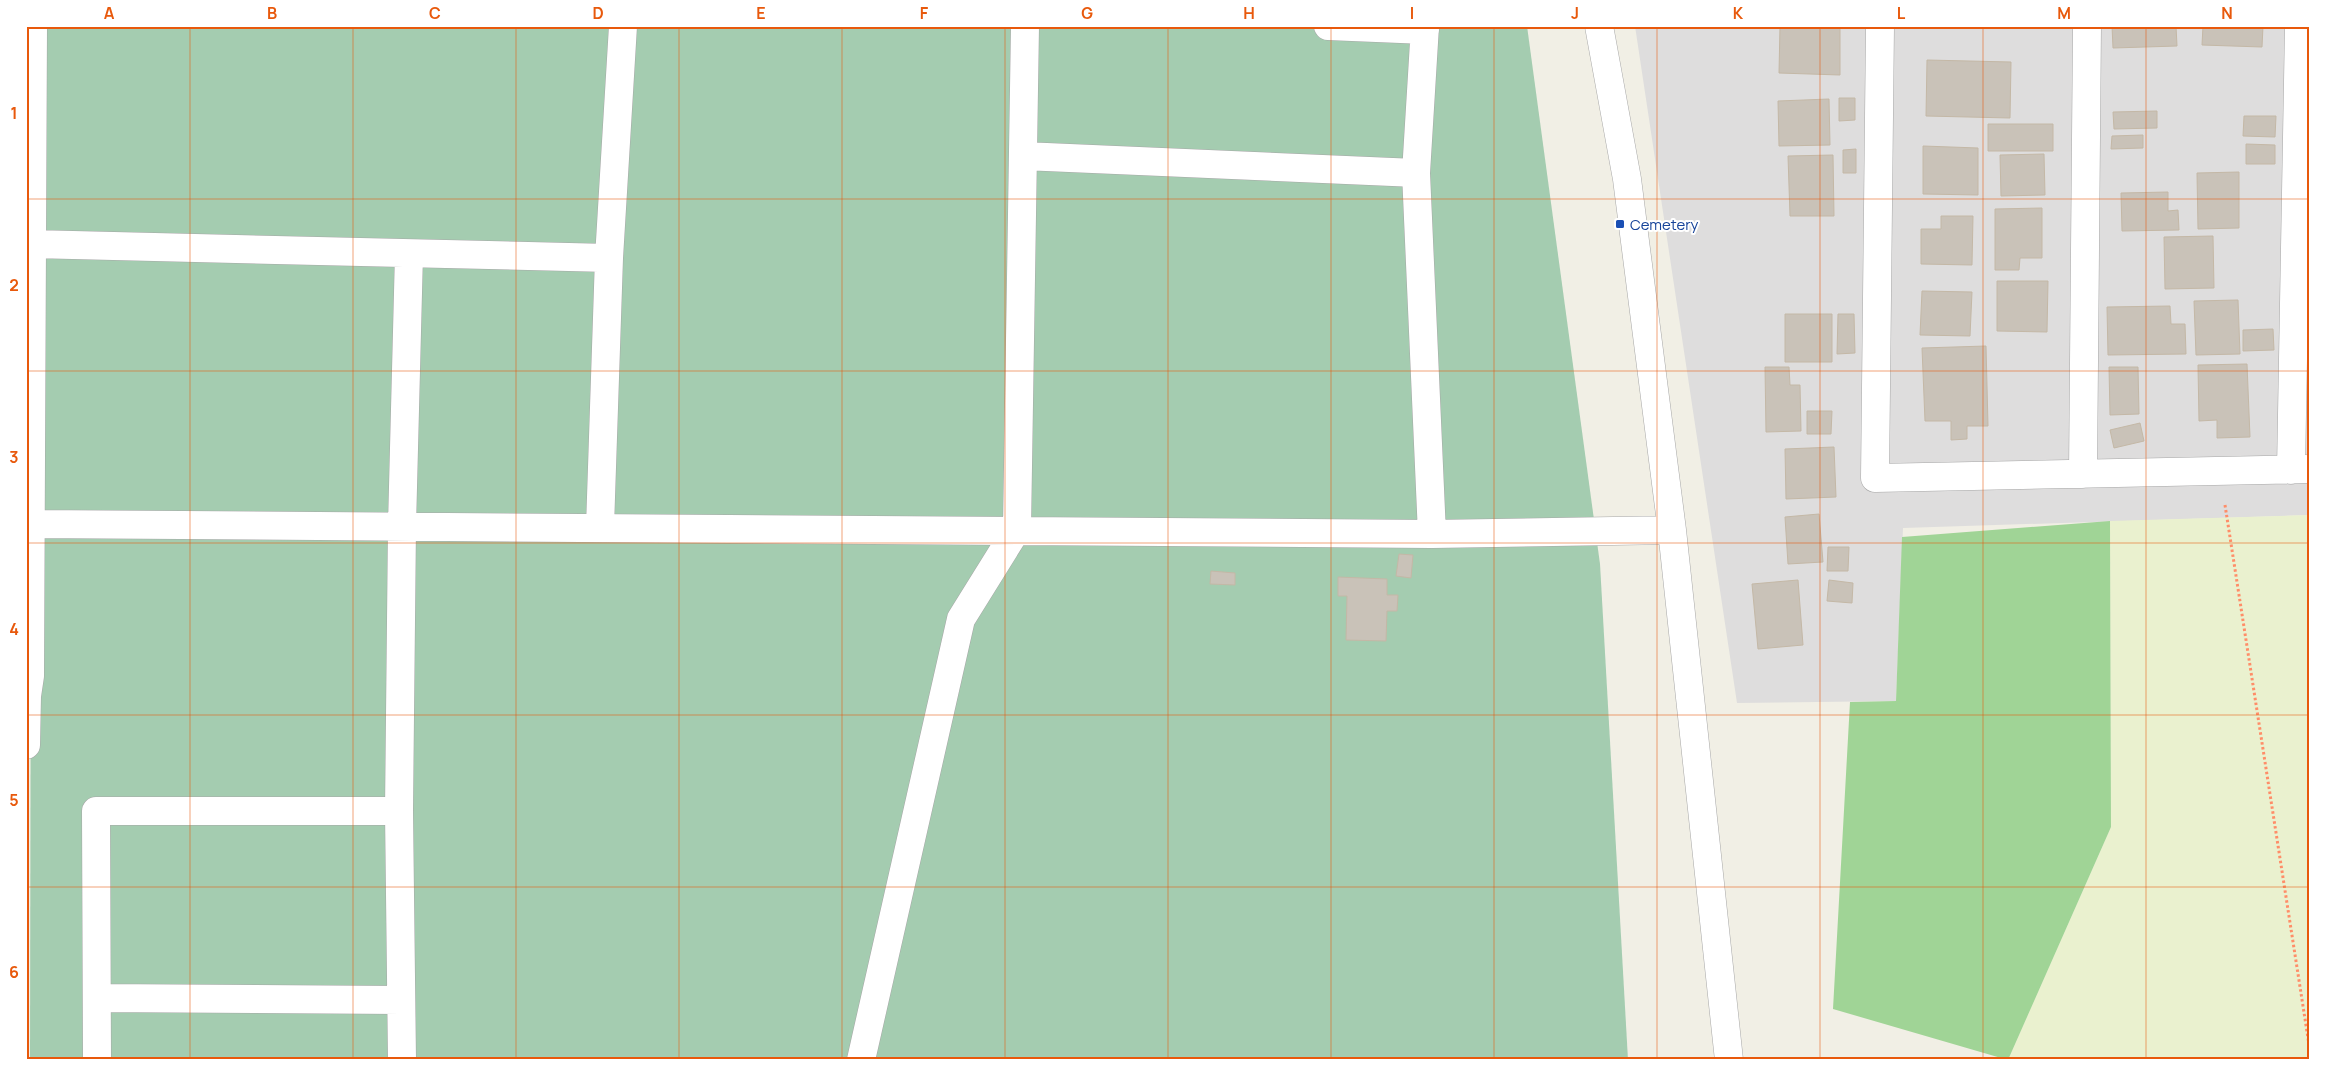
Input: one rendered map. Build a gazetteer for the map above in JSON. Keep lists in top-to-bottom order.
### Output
{
  "places": {
    "transit": ["Cemetery"]
  },
  "grid": {
    "columns": [
      "A",
      "B",
      "C",
      "D",
      "E",
      "F",
      "G",
      "H",
      "I",
      "J",
      "K",
      "L",
      "M",
      "N"
    ],
    "rows": [
      "1",
      "2",
      "3",
      "4",
      "5",
      "6"
    ]
  }
}
